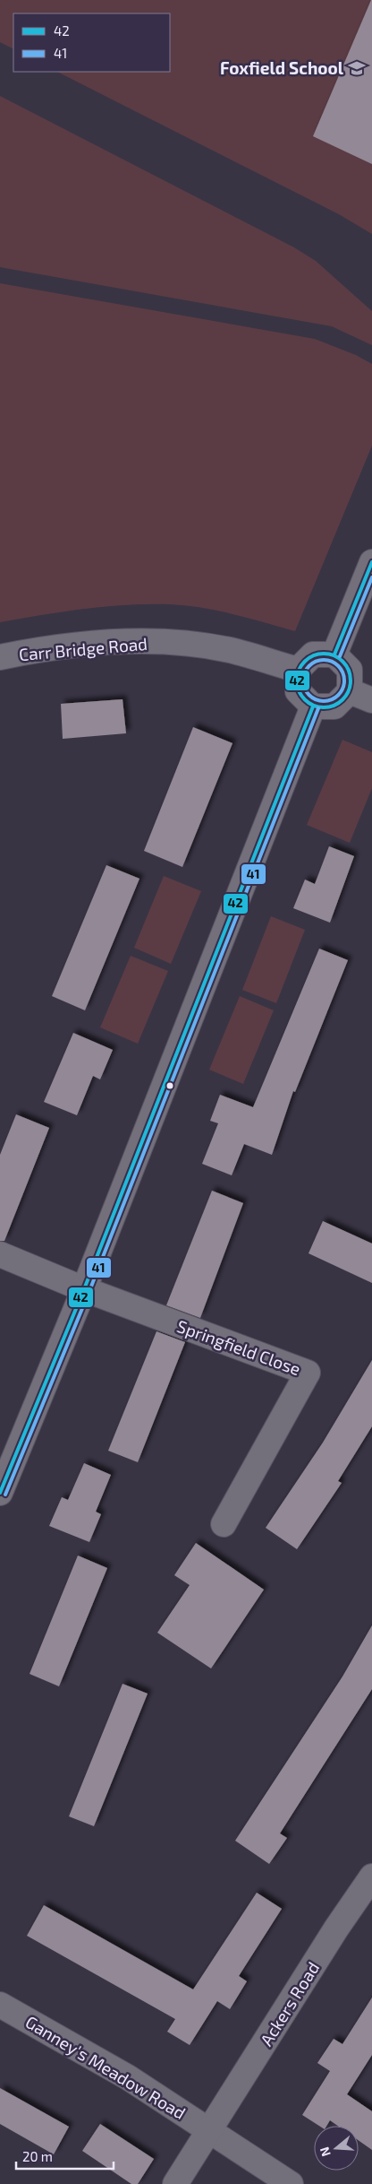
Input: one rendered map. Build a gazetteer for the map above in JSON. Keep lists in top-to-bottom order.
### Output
{
  "streets": {
    "street": [
      "Carr Bridge Road",
      "Springfield Close",
      "Ackers Road",
      "Ganney's Meadow Road"
    ]
  },
  "crossings": [
    ["Ackers Road", "Ganney's Meadow Road"]
  ],
  "places": {
    "school or university": ["Foxfield School"]
  },
  "lines": ["transit line 42", "transit line 41"],
  "legend": ["42", "41"],
  "scale_bar": "20 m",
  "north": "left"
}
